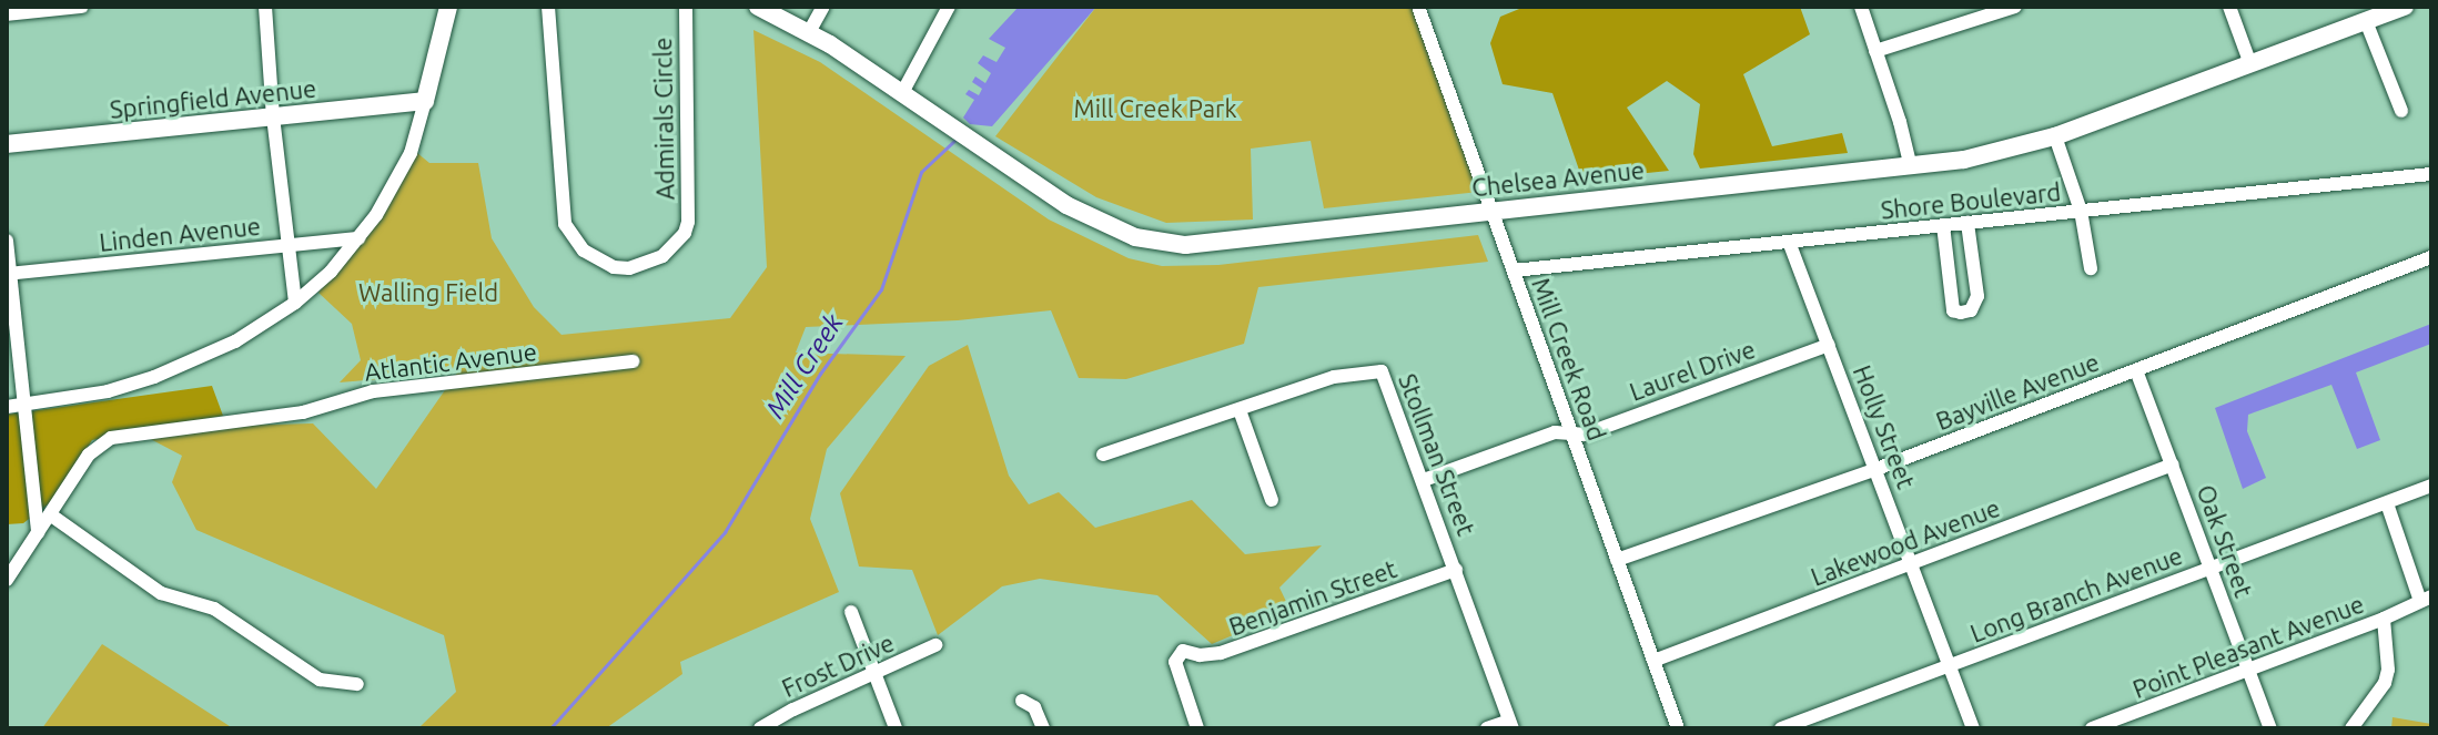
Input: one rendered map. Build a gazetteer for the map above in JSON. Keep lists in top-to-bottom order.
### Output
{
  "streets": {
    "main road": ["Springfield Avenue", "Chelsea Avenue"],
    "street": [
      "Admirals Circle",
      "Shore Boulevard",
      "Linden Avenue",
      "Mill Creek Road",
      "Atlantic Avenue",
      "Laurel Drive",
      "Bayville Avenue",
      "Holly Street",
      "Stollman Street",
      "Oak Street",
      "Lakewood Avenue",
      "Long Branch Avenue",
      "Benjamin Street",
      "Point Pleasant Avenue",
      "Frost Drive"
    ]
  },
  "crossings": [
    ["Chelsea Avenue", "Mill Creek Road"],
    ["Shore Boulevard", "Mill Creek Road"],
    ["Shore Boulevard", "Holly Street"],
    ["Mill Creek Road", "Laurel Drive"],
    ["Mill Creek Road", "Bayville Avenue"],
    ["Mill Creek Road", "Lakewood Avenue"],
    ["Laurel Drive", "Holly Street"],
    ["Laurel Drive", "Stollman Street"],
    ["Bayville Avenue", "Holly Street"],
    ["Bayville Avenue", "Oak Street"],
    ["Holly Street", "Lakewood Avenue"],
    ["Holly Street", "Long Branch Avenue"],
    ["Stollman Street", "Benjamin Street"],
    ["Oak Street", "Lakewood Avenue"],
    ["Oak Street", "Long Branch Avenue"],
    ["Oak Street", "Point Pleasant Avenue"]
  ],
  "water": ["Mill Creek"],
  "parks": ["Mill Creek Park", "Walling Field"]
}
